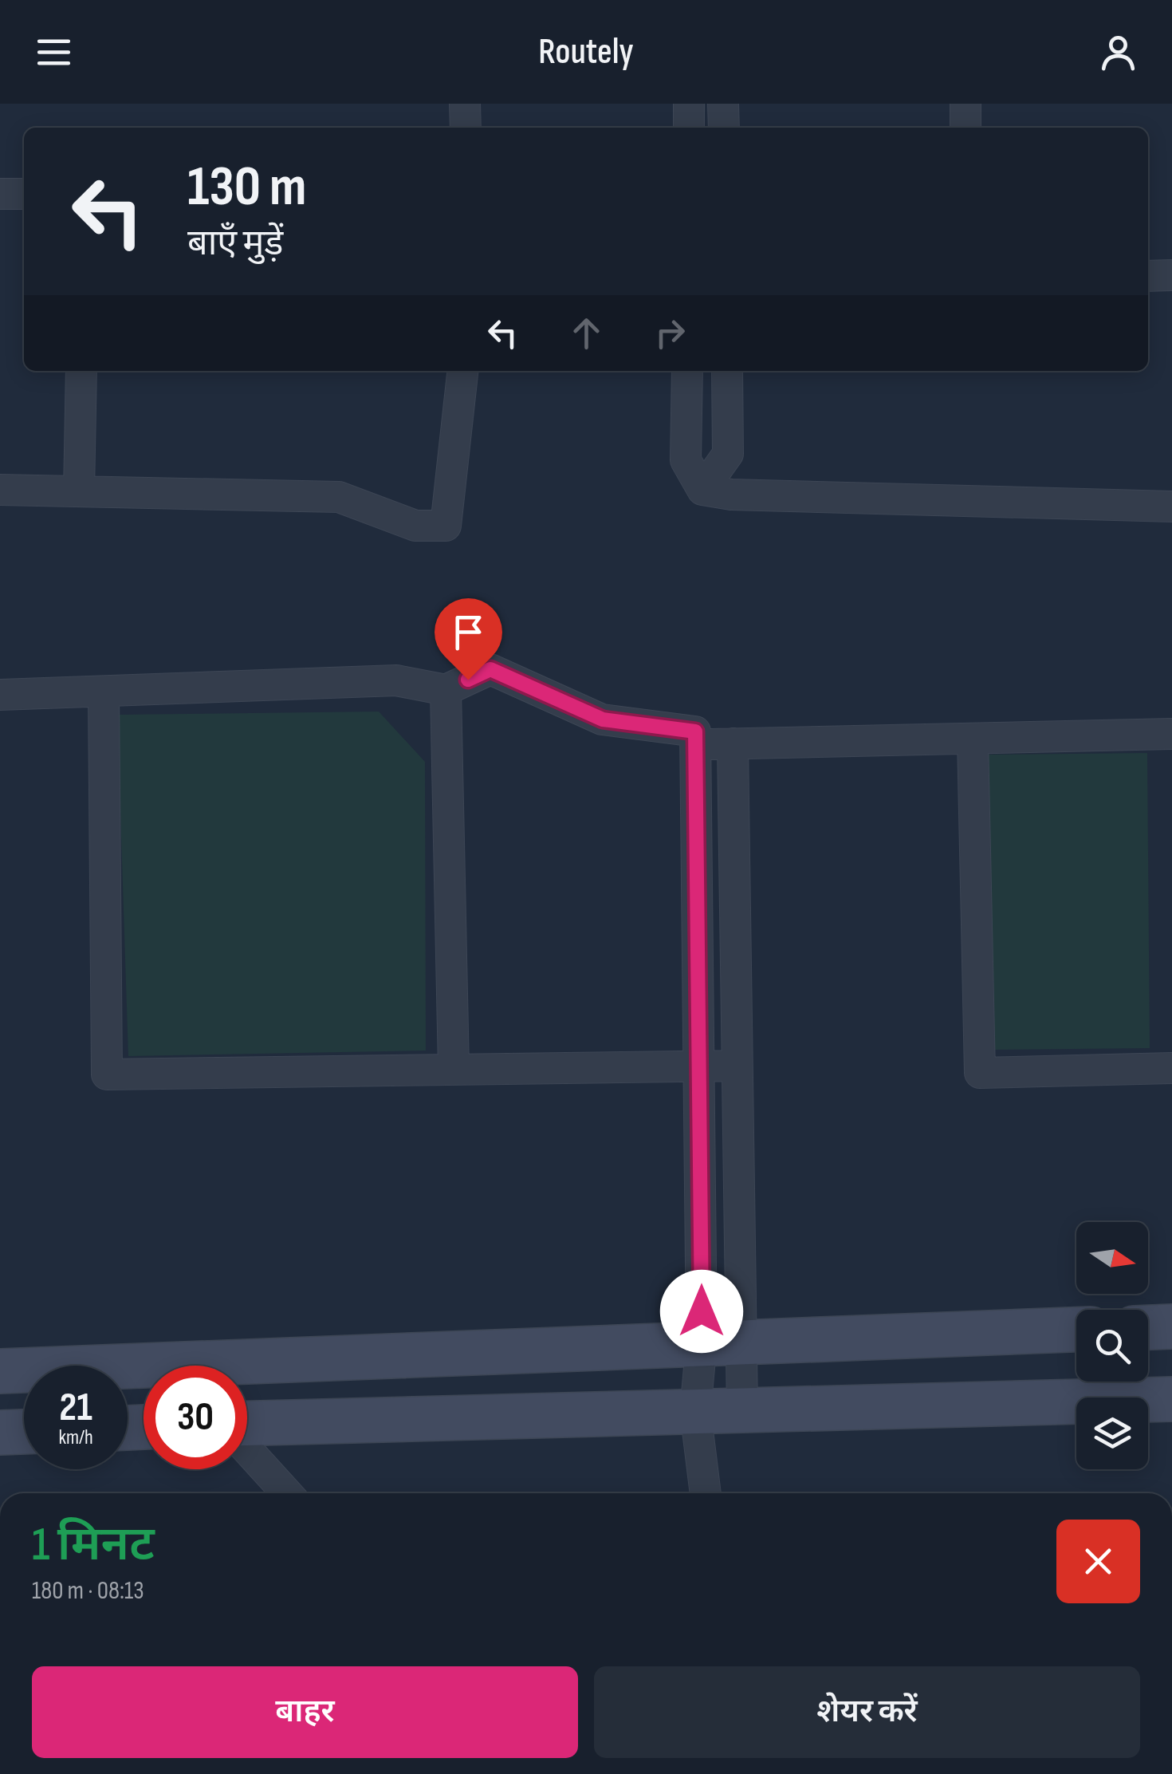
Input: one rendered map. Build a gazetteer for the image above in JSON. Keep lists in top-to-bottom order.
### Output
{
  "north": "right",
  "page": {
    "header": "Routely",
    "turn": ["130 m", "बाएँ मुड़ें"],
    "speed": "21 km/h",
    "limit": "30",
    "heading": ["1 मिनट", "180 m · 08:13"],
    "buttons": ["बाहर", "शेयर करें"]
  }
}
